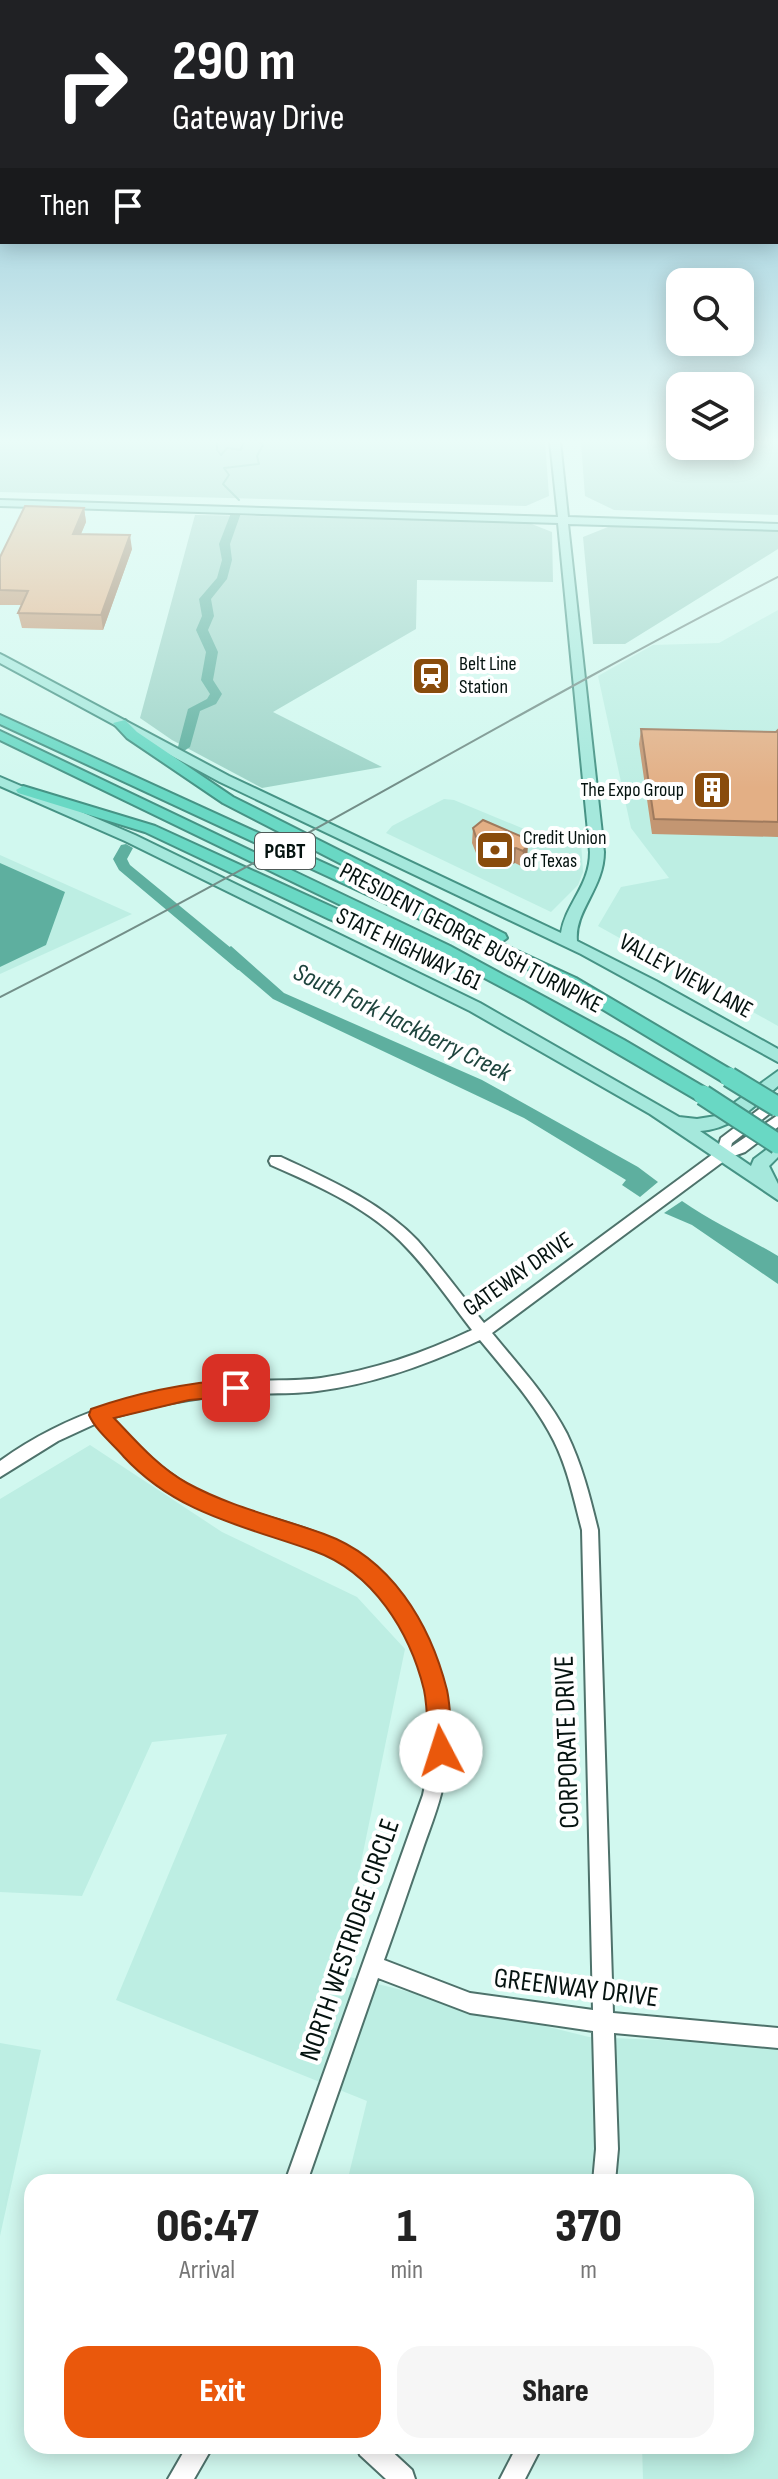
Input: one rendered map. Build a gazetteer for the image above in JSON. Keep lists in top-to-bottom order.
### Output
{
  "streets": {
    "highway": ["PGBT", "PRESIDENT GEORGE BUSH TURNPIKE"],
    "main road": ["STATE HIGHWAY 161", "VALLEY VIEW LANE"],
    "street": [
      "GATEWAY DRIVE",
      "CORPORATE DRIVE",
      "NORTH WESTRIDGE CIRCLE",
      "GREENWAY DRIVE"
    ]
  },
  "crossings": [
    ["STATE HIGHWAY 161", "GATEWAY DRIVE"],
    ["GATEWAY DRIVE", "CORPORATE DRIVE"],
    ["GATEWAY DRIVE", "NORTH WESTRIDGE CIRCLE"],
    ["CORPORATE DRIVE", "GREENWAY DRIVE"],
    ["NORTH WESTRIDGE CIRCLE", "GREENWAY DRIVE"]
  ],
  "water": ["South Fork Hackberry Creek"],
  "places": {
    "station": ["Belt Line Station"],
    "building": ["The Expo Group"],
    "bank": ["Credit Union of Texas"]
  },
  "page": {
    "turn": ["290 m", "Gateway Drive"],
    "then": "Then",
    "eta": [
      "06:47",
      "Arrival",
      "1",
      "min",
      "370",
      "m"
    ],
    "buttons": ["Exit", "Share"]
  }
}
